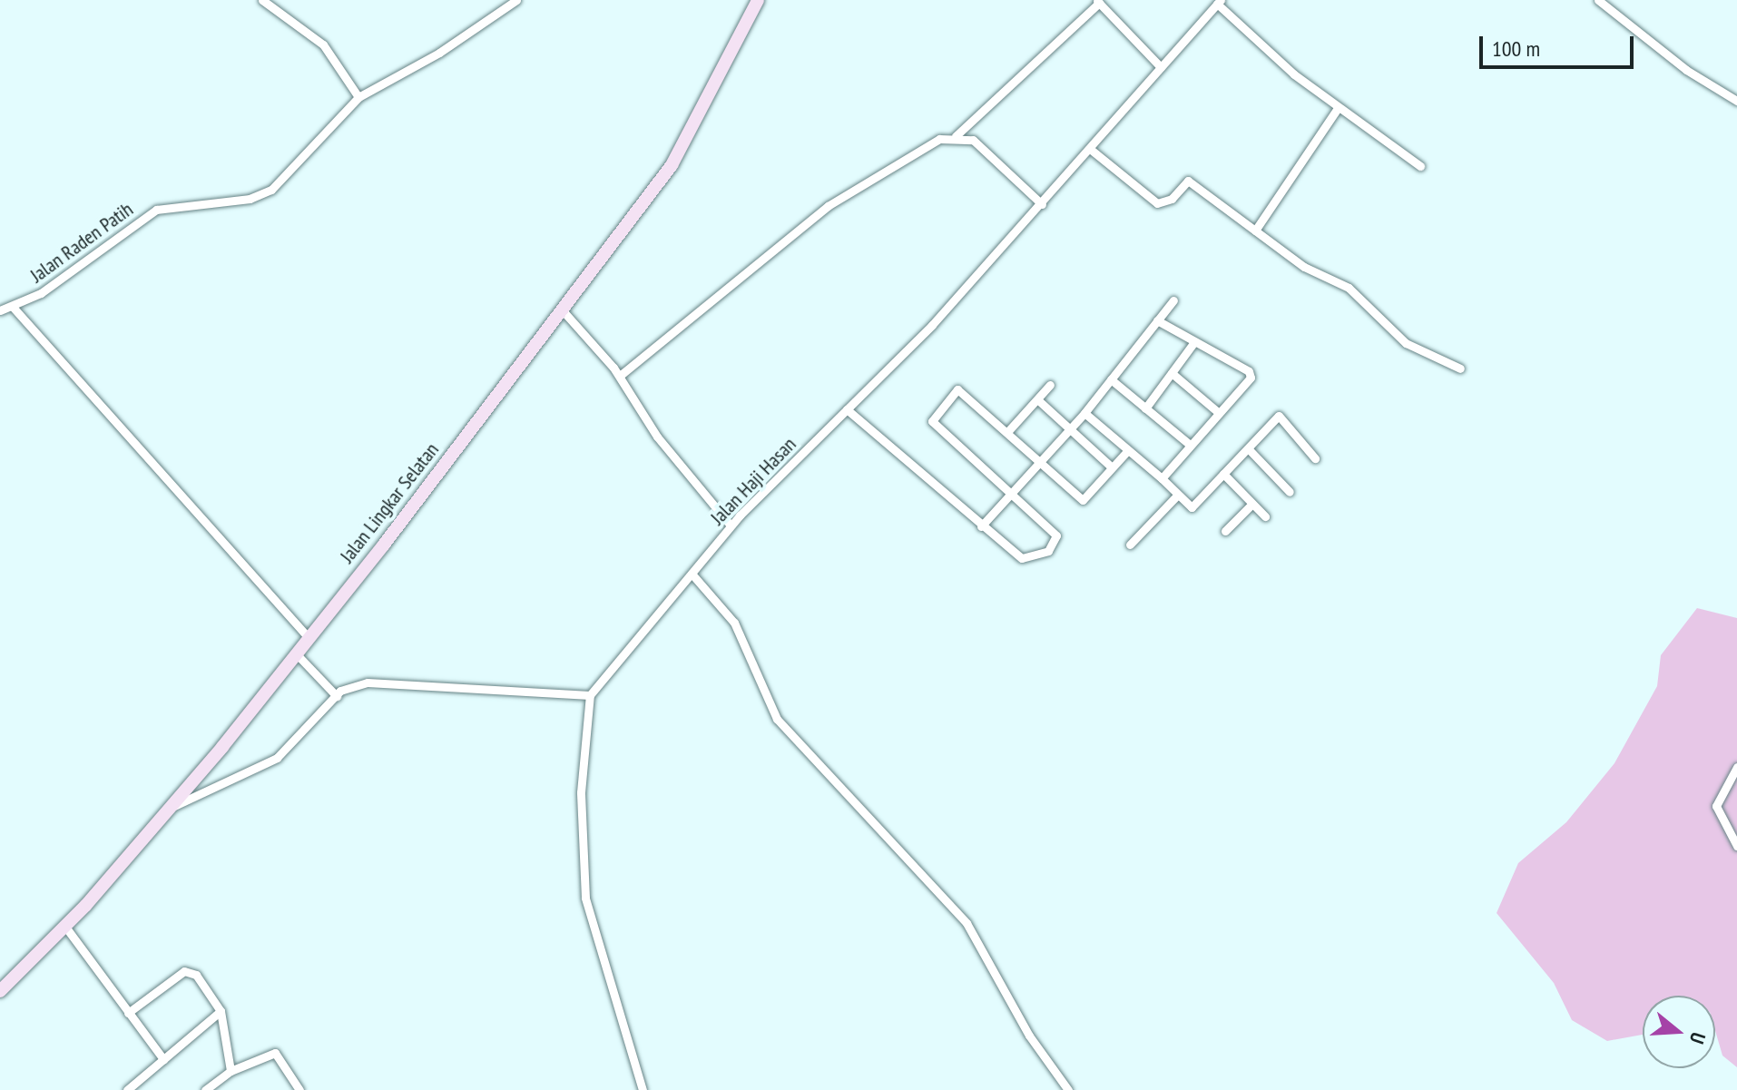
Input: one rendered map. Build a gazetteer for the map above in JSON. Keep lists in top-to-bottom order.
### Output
{
  "streets": {
    "street": ["Jalan Raden Patih", "Jalan Haji Hasan", "Jalan Lingkar Selatan"]
  },
  "scale_bar": "100 m",
  "north": "right"
}
